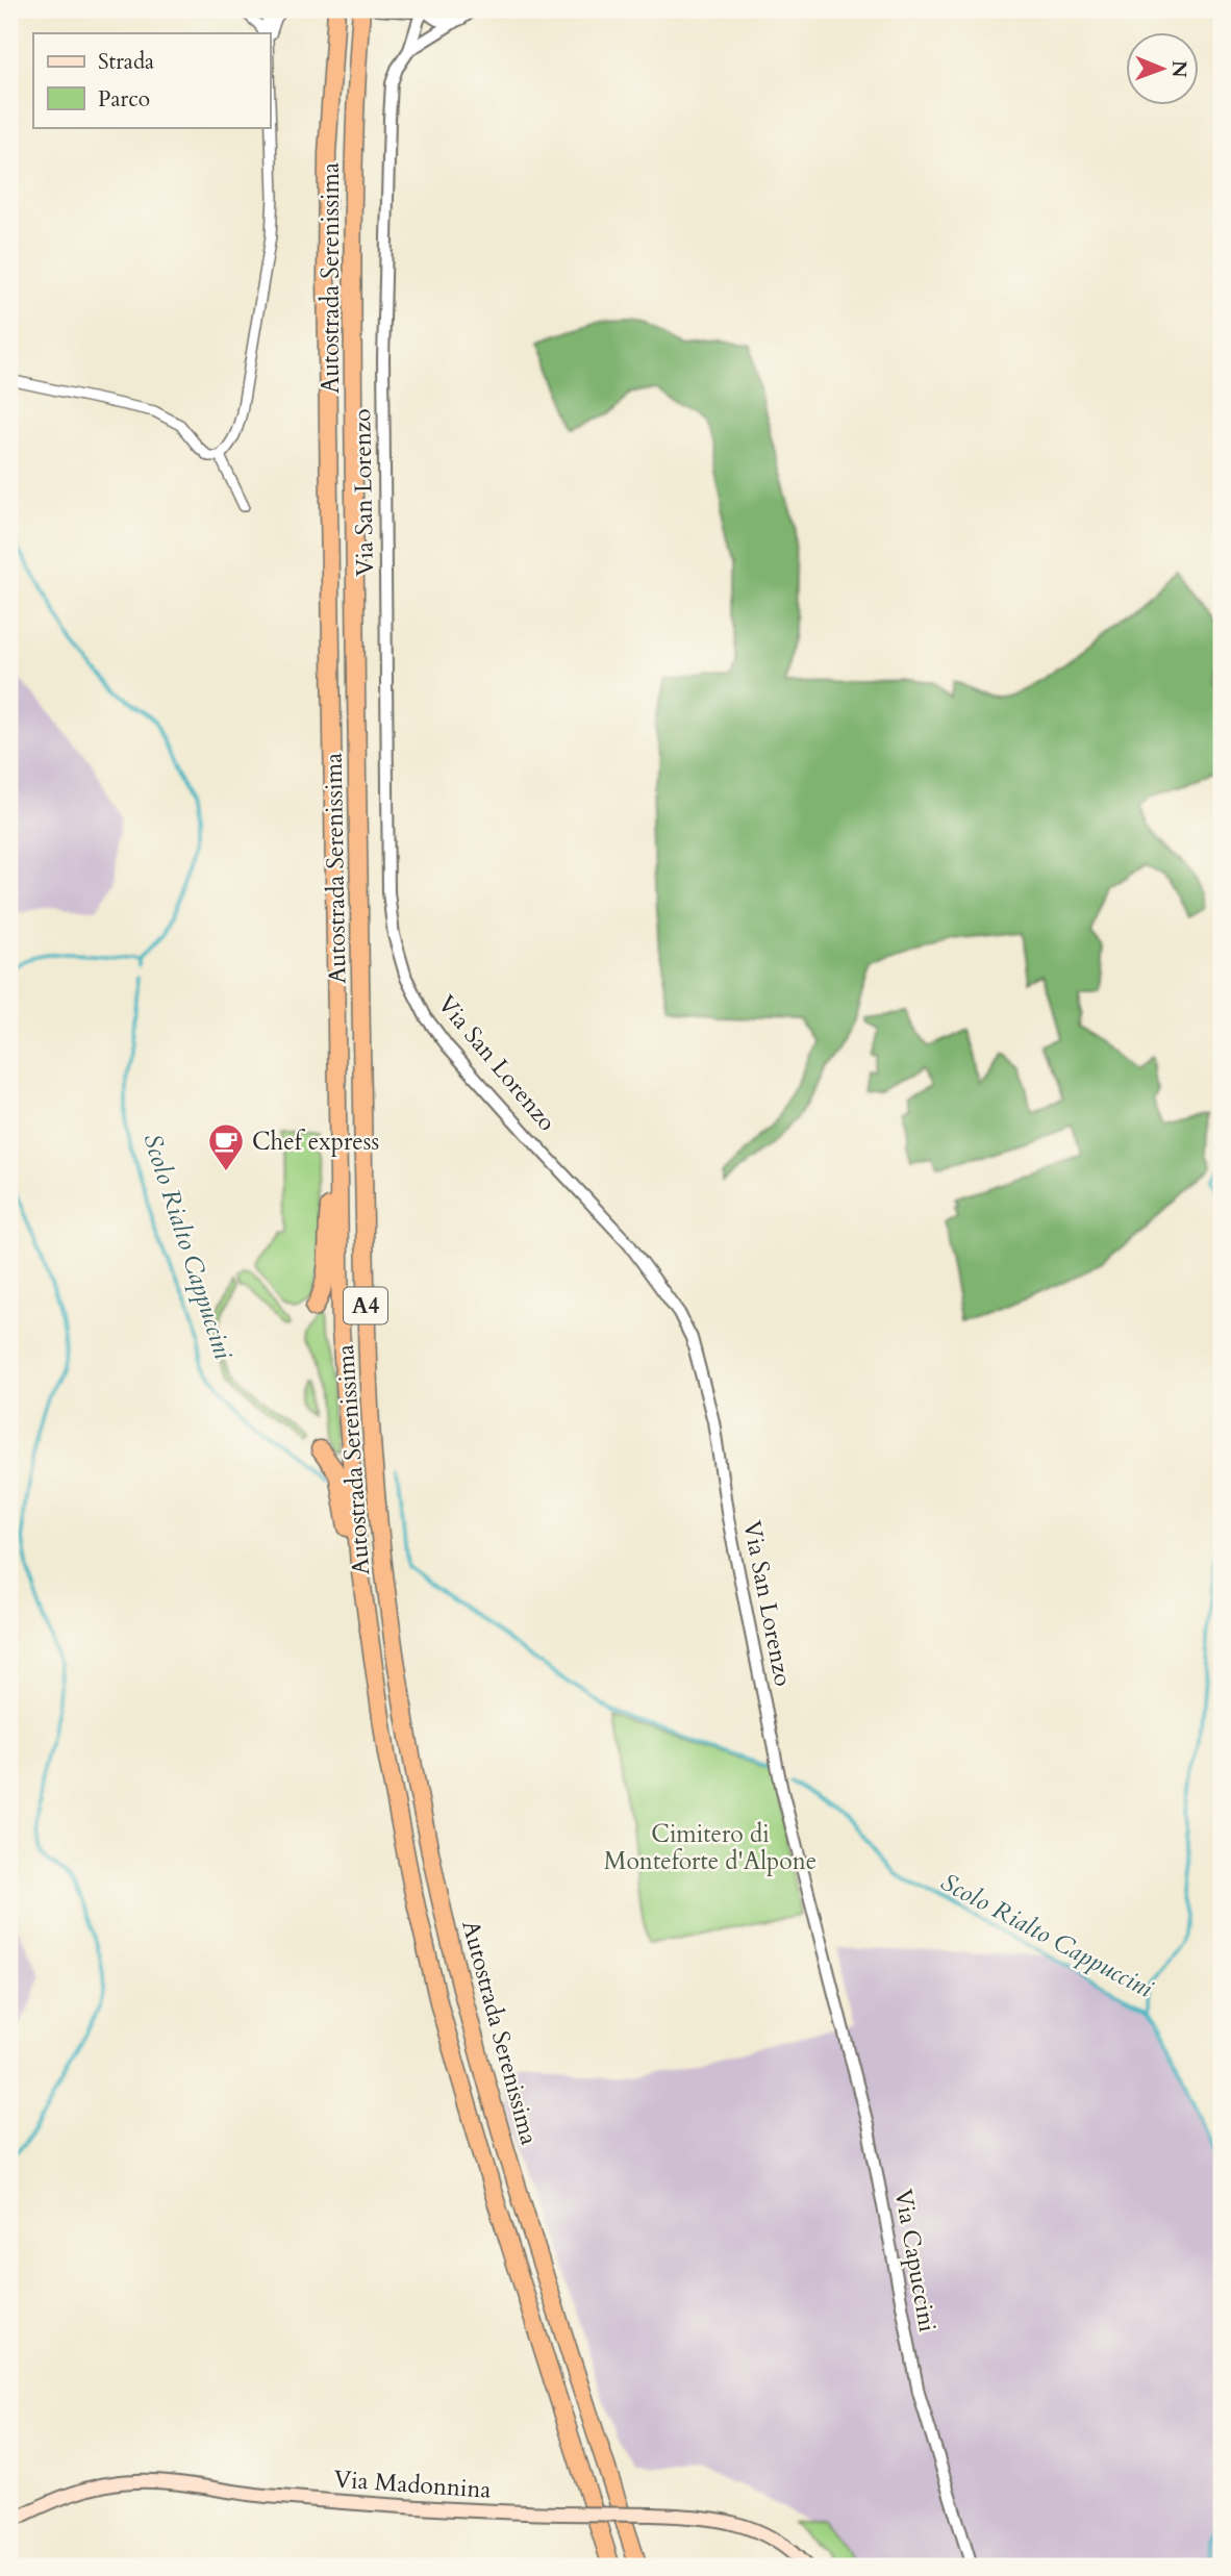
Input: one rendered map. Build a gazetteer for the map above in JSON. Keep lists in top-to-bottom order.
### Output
{
  "streets": {
    "highway": ["Autostrada Serenissima", "A4"],
    "main road": ["Via Madonnina"],
    "street": ["Via San Lorenzo", "Via Capuccini"]
  },
  "crossings": [
    ["Via San Lorenzo", "Via Capuccini"]
  ],
  "water": ["Scolo Rialto Cappuccini"],
  "parks": ["Cimitero di Monteforte d'Alpone"],
  "places": {
    "cafe": ["Chef express"]
  },
  "legend": ["Strada", "Parco"],
  "north": "right"
}
